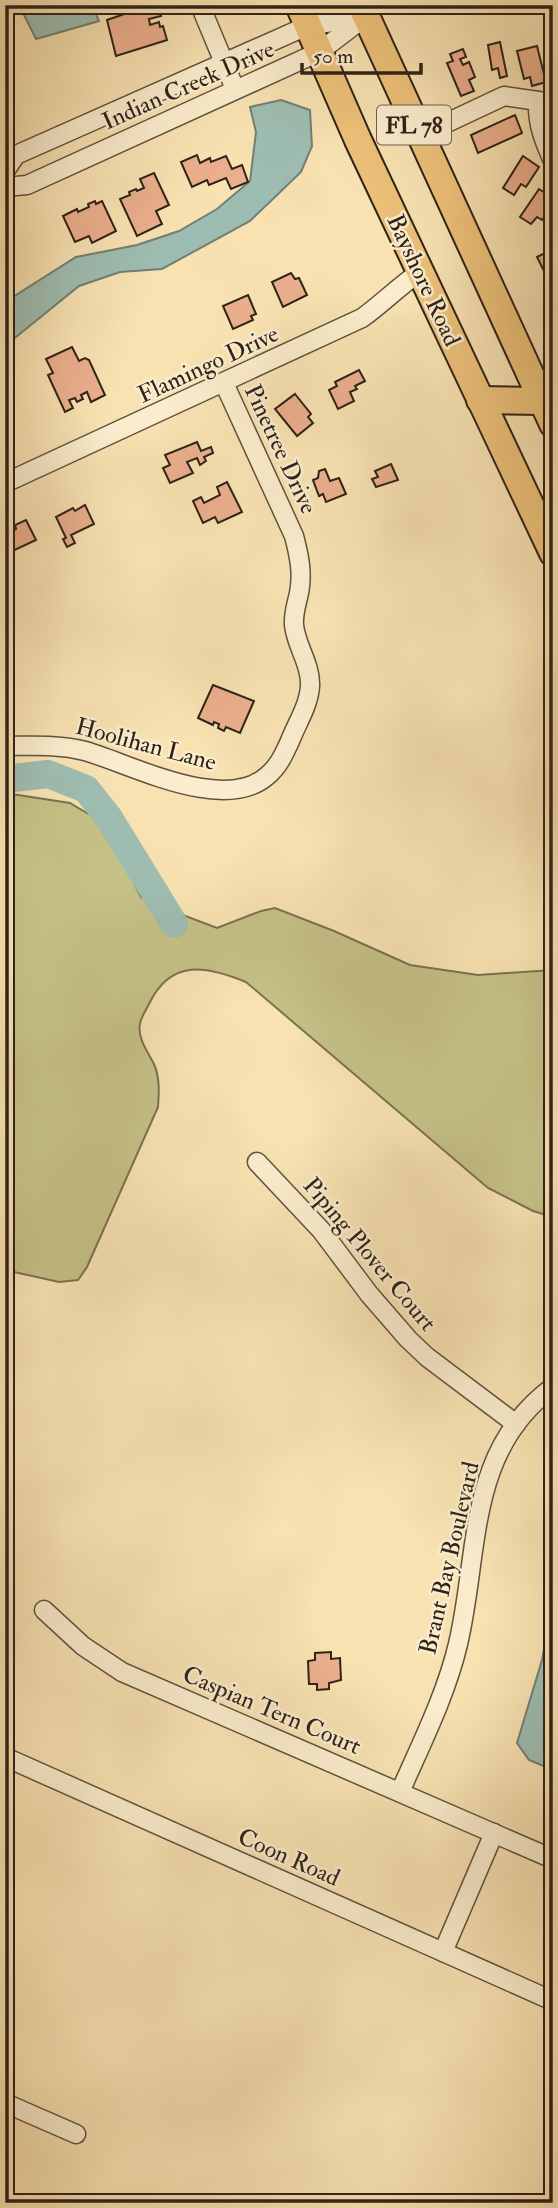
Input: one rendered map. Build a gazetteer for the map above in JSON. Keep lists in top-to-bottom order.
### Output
{
  "streets": {
    "main road": ["FL 78", "Bayshore Road"],
    "street": [
      "Indian Creek Drive",
      "Flamingo Drive",
      "Pinetree Drive",
      "Hoolihan Lane",
      "Piping Plover Court",
      "Brant Bay Boulevard",
      "Caspian Tern Court",
      "Coon Road"
    ]
  },
  "crossings": [
    ["Indian Creek Drive", "FL 78"],
    ["Indian Creek Drive", "Bayshore Road"],
    ["Bayshore Road", "Flamingo Drive"],
    ["Flamingo Drive", "Pinetree Drive"],
    ["Pinetree Drive", "Hoolihan Lane"],
    ["Piping Plover Court", "Brant Bay Boulevard"],
    ["Brant Bay Boulevard", "Caspian Tern Court"]
  ],
  "scale_bar": "50 m"
}
